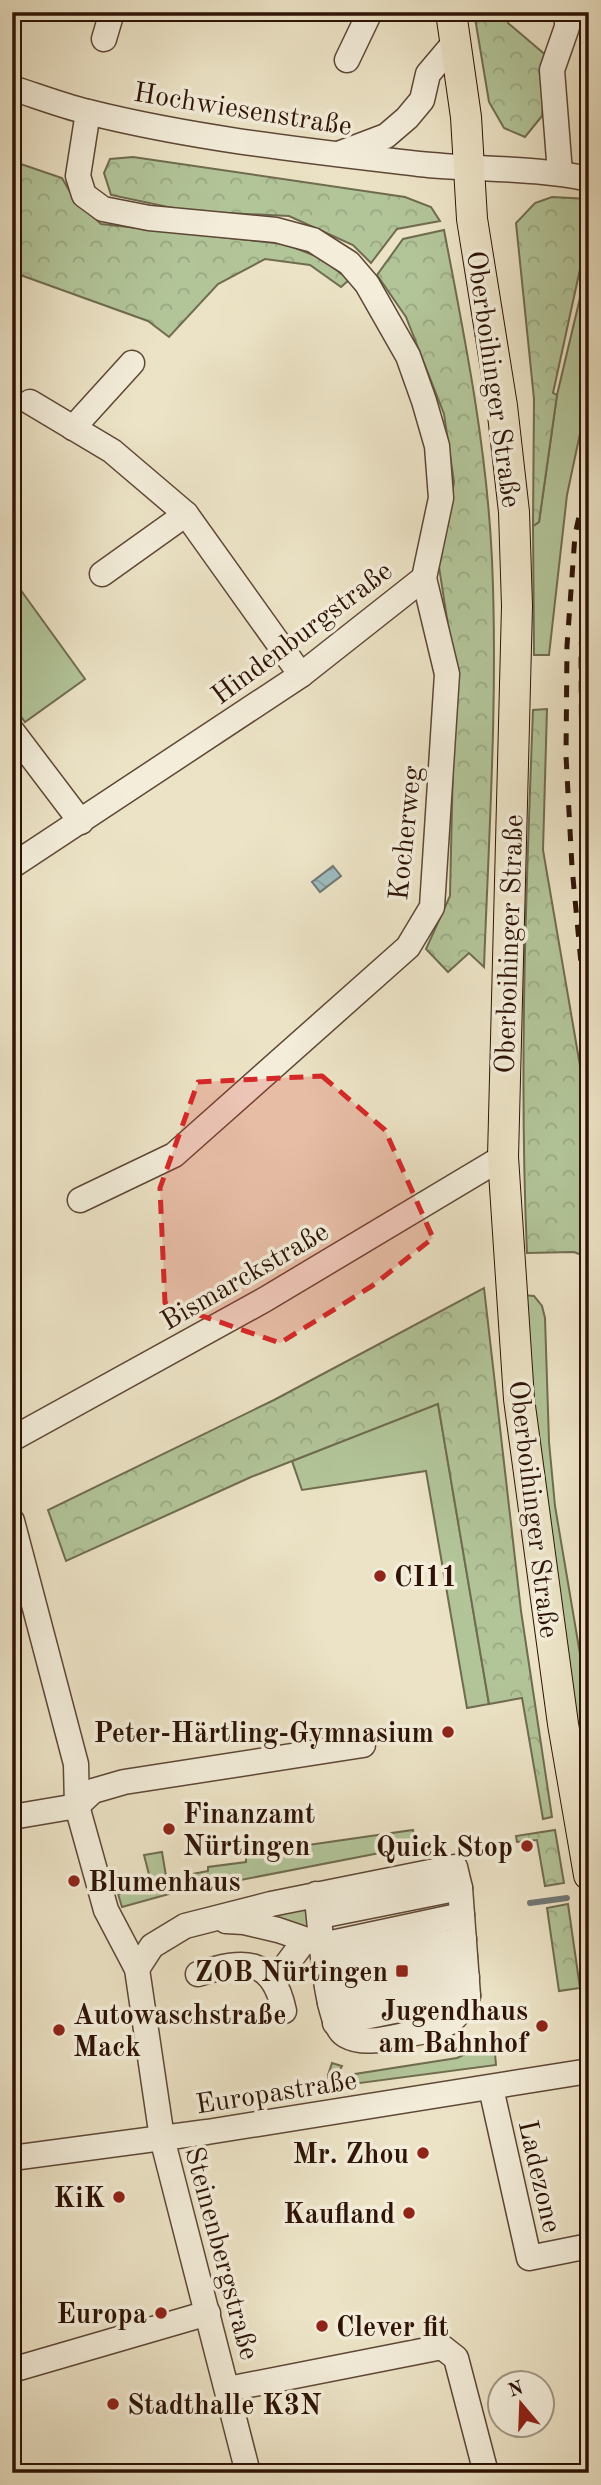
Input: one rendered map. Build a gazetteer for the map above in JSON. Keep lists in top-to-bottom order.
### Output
{
  "streets": {
    "main road": ["Oberboihinger Straße"],
    "street": [
      "Hochwiesenstraße",
      "Hindenburgstraße",
      "Kocherweg",
      "Bismarckstraße",
      "Europastraße",
      "Ladezone",
      "Steinenbergstraße"
    ]
  },
  "crossings": [
    ["Hochwiesenstraße", "Oberboihinger Straße"],
    ["Hochwiesenstraße", "Hindenburgstraße"],
    ["Oberboihinger Straße", "Bismarckstraße"],
    ["Hindenburgstraße", "Kocherweg"],
    ["Europastraße", "Ladezone"],
    ["Europastraße", "Steinenbergstraße"]
  ],
  "places": {
    "other": [
      "CI11",
      "Peter-Härtling-Gymnasium",
      "Finanzamt Nürtingen",
      "Quick Stop",
      "Blumenhaus",
      "Jugendhaus am Bahnhof",
      "Autowaschstraße Mack",
      "Mr. Zhou",
      "KiK",
      "Kaufland",
      "Europa",
      "Clever fit",
      "Stadthalle K3N"
    ],
    "transit": ["ZOB Nürtingen"]
  },
  "north": "top"
}
